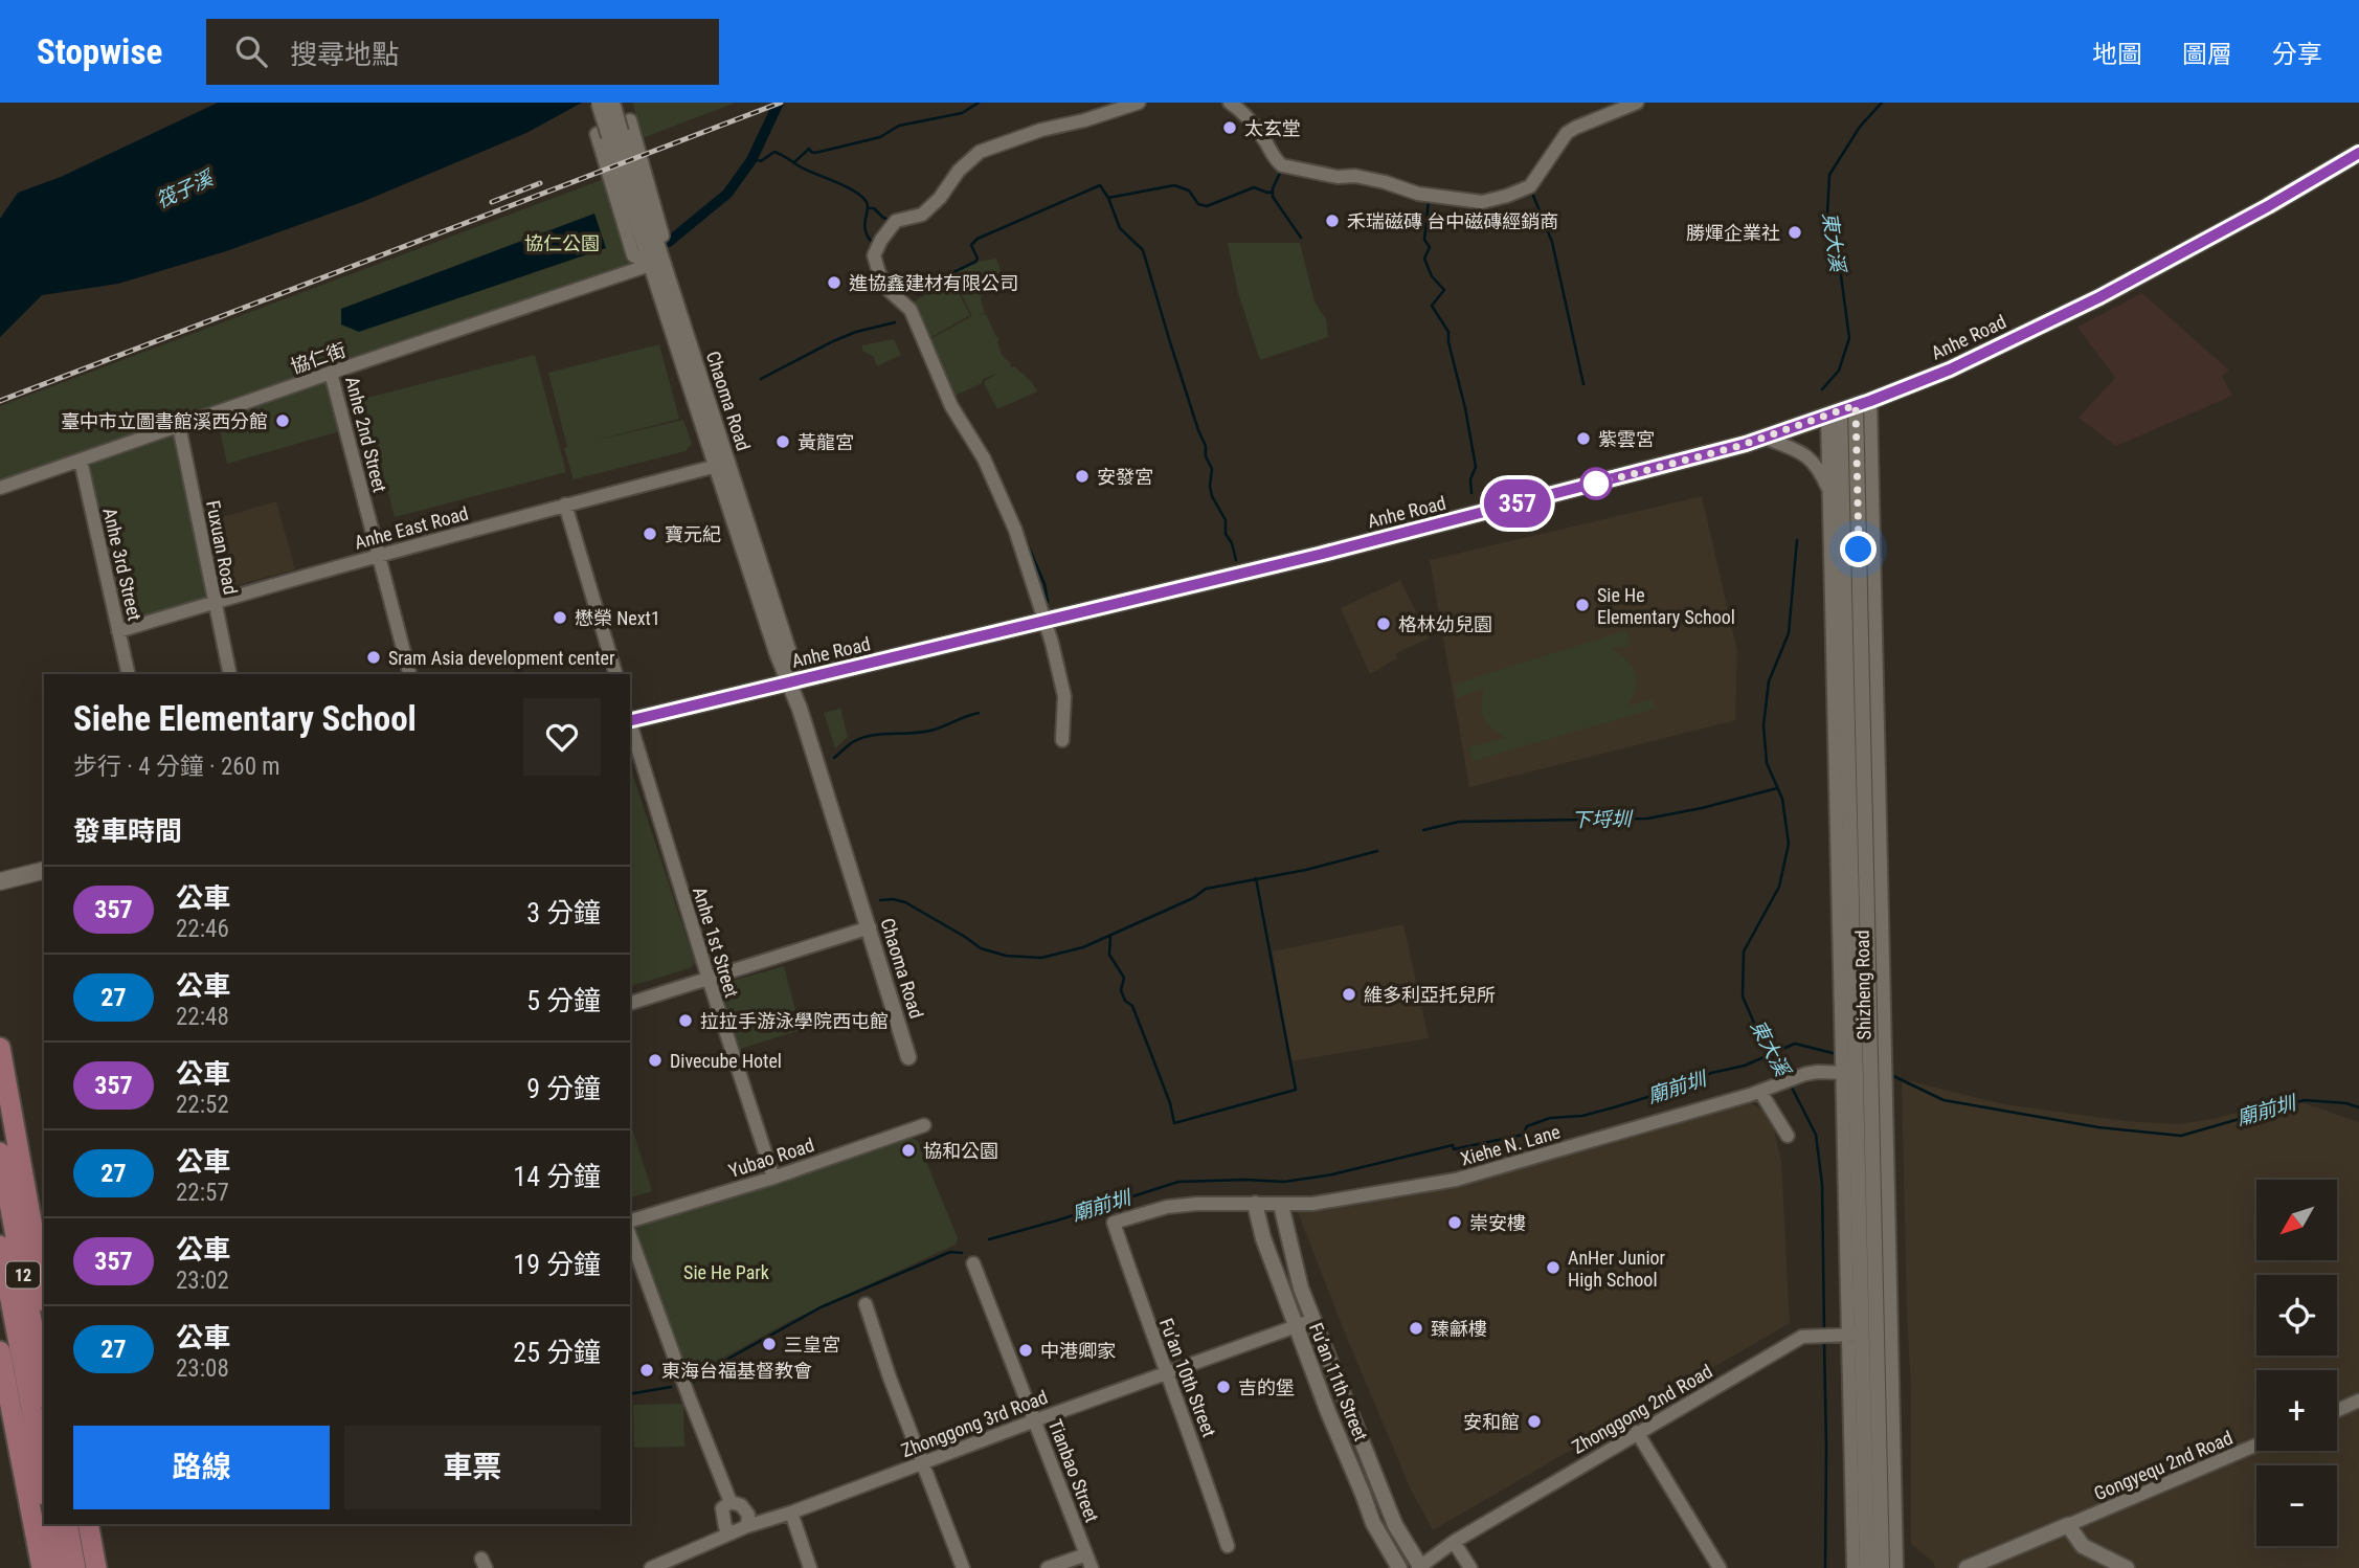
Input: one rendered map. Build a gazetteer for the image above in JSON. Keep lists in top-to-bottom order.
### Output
{
  "streets": {
    "main road": ["Anhe Road", "12"],
    "street": [
      "協仁街",
      "Chaoma Road",
      "Anhe 2nd Street",
      "Anhe East Road",
      "Fuxuan Road",
      "Anhe 3rd Street",
      "Anhe 1st Street",
      "Shizheng Road",
      "Xiehe N. Lane",
      "Yubao Road",
      "Fu’an 10th Street",
      "Fu’an 11th Street",
      "Zhonggong 2nd Road",
      "Zhonggong 3rd Road",
      "Gongyequ 2nd Road",
      "Tianbao Street"
    ]
  },
  "crossings": [
    ["Anhe Road", "Chaoma Road"],
    ["Anhe Road", "Shizheng Road"],
    ["協仁街", "Chaoma Road"],
    ["協仁街", "Anhe 2nd Street"],
    ["協仁街", "Fuxuan Road"],
    ["協仁街", "Anhe 3rd Street"],
    ["Chaoma Road", "Anhe East Road"],
    ["Anhe 2nd Street", "Anhe East Road"],
    ["Anhe East Road", "Fuxuan Road"],
    ["Anhe East Road", "Anhe 3rd Street"],
    ["Anhe 1st Street", "Yubao Road"],
    ["Shizheng Road", "Xiehe N. Lane"],
    ["Shizheng Road", "Zhonggong 2nd Road"],
    ["Xiehe N. Lane", "Fu’an 10th Street"],
    ["Xiehe N. Lane", "Fu’an 11th Street"],
    ["Fu’an 10th Street", "Zhonggong 3rd Road"],
    ["Fu’an 11th Street", "Zhonggong 3rd Road"],
    ["Zhonggong 3rd Road", "Tianbao Street"]
  ],
  "water": [
    "筏子溪",
    "東大溪",
    "下埒圳",
    "廟前圳"
  ],
  "parks": ["協仁公園", "Sie He Park"],
  "places": [
    "太玄堂",
    "禾瑞磁磚 台中磁磚經銷商",
    "勝煇企業社",
    "進協鑫建材有限公司",
    "臺中市立圖書館溪西分館",
    "紫雲宮",
    "黃龍宮",
    "安發宮",
    "寶元紀",
    "Sie He Elementary School",
    "懋榮 Next1",
    "格林幼兒園",
    "Sram Asia development center",
    "維多利亞托兒所",
    "拉拉手游泳學院西屯館",
    "Divecube Hotel",
    "協和公園",
    "崇安樓",
    "AnHer Junior High School",
    "臻龢樓",
    "三皇宮",
    "中港卿家",
    "東海台福基督教會",
    "吉的堡",
    "安和館"
  ],
  "lines": ["bus line 357"],
  "north": "bottom left",
  "page": {
    "header": "Stopwise",
    "search": "搜尋地點",
    "nav": ["地圖", "圖層", "分享"],
    "on_map": "357",
    "heading": [
      ["Siehe Elementary School", "步行 · 4 分鐘 · 260 m"],
      "發車時間"
    ],
    "list": [
      {
        "mark": "357",
        "name": "公車",
        "note": "22:46",
        "value": "3 分鐘"
      },
      {
        "mark": "27",
        "name": "公車",
        "note": "22:48",
        "value": "5 分鐘"
      },
      {
        "mark": "357",
        "name": "公車",
        "note": "22:52",
        "value": "9 分鐘"
      },
      {
        "mark": "27",
        "name": "公車",
        "note": "22:57",
        "value": "14 分鐘"
      },
      {
        "mark": "357",
        "name": "公車",
        "note": "23:02",
        "value": "19 分鐘"
      },
      {
        "mark": "27",
        "name": "公車",
        "note": "23:08",
        "value": "25 分鐘"
      }
    ],
    "map_buttons": ["+", "−"],
    "buttons": ["路線", "車票"]
  }
}
